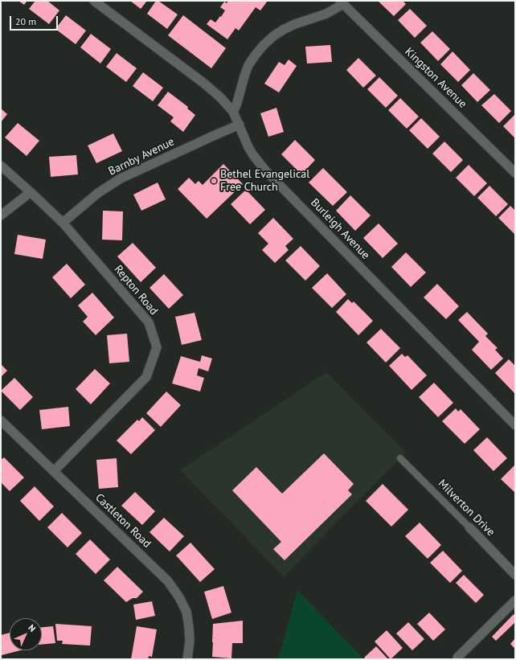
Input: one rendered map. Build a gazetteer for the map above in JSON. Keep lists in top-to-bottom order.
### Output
{
  "streets": {
    "street": [
      "Kingston Avenue",
      "Barnby Avenue",
      "Burleigh Avenue",
      "Repton Road",
      "Milverton Drive",
      "Castleton Road"
    ]
  },
  "crossings": [
    ["Barnby Avenue", "Burleigh Avenue"],
    ["Barnby Avenue", "Repton Road"],
    ["Repton Road", "Castleton Road"]
  ],
  "places": ["Bethel Evangelical Free Church"],
  "scale_bar": "20 m",
  "north": "top right"
}
